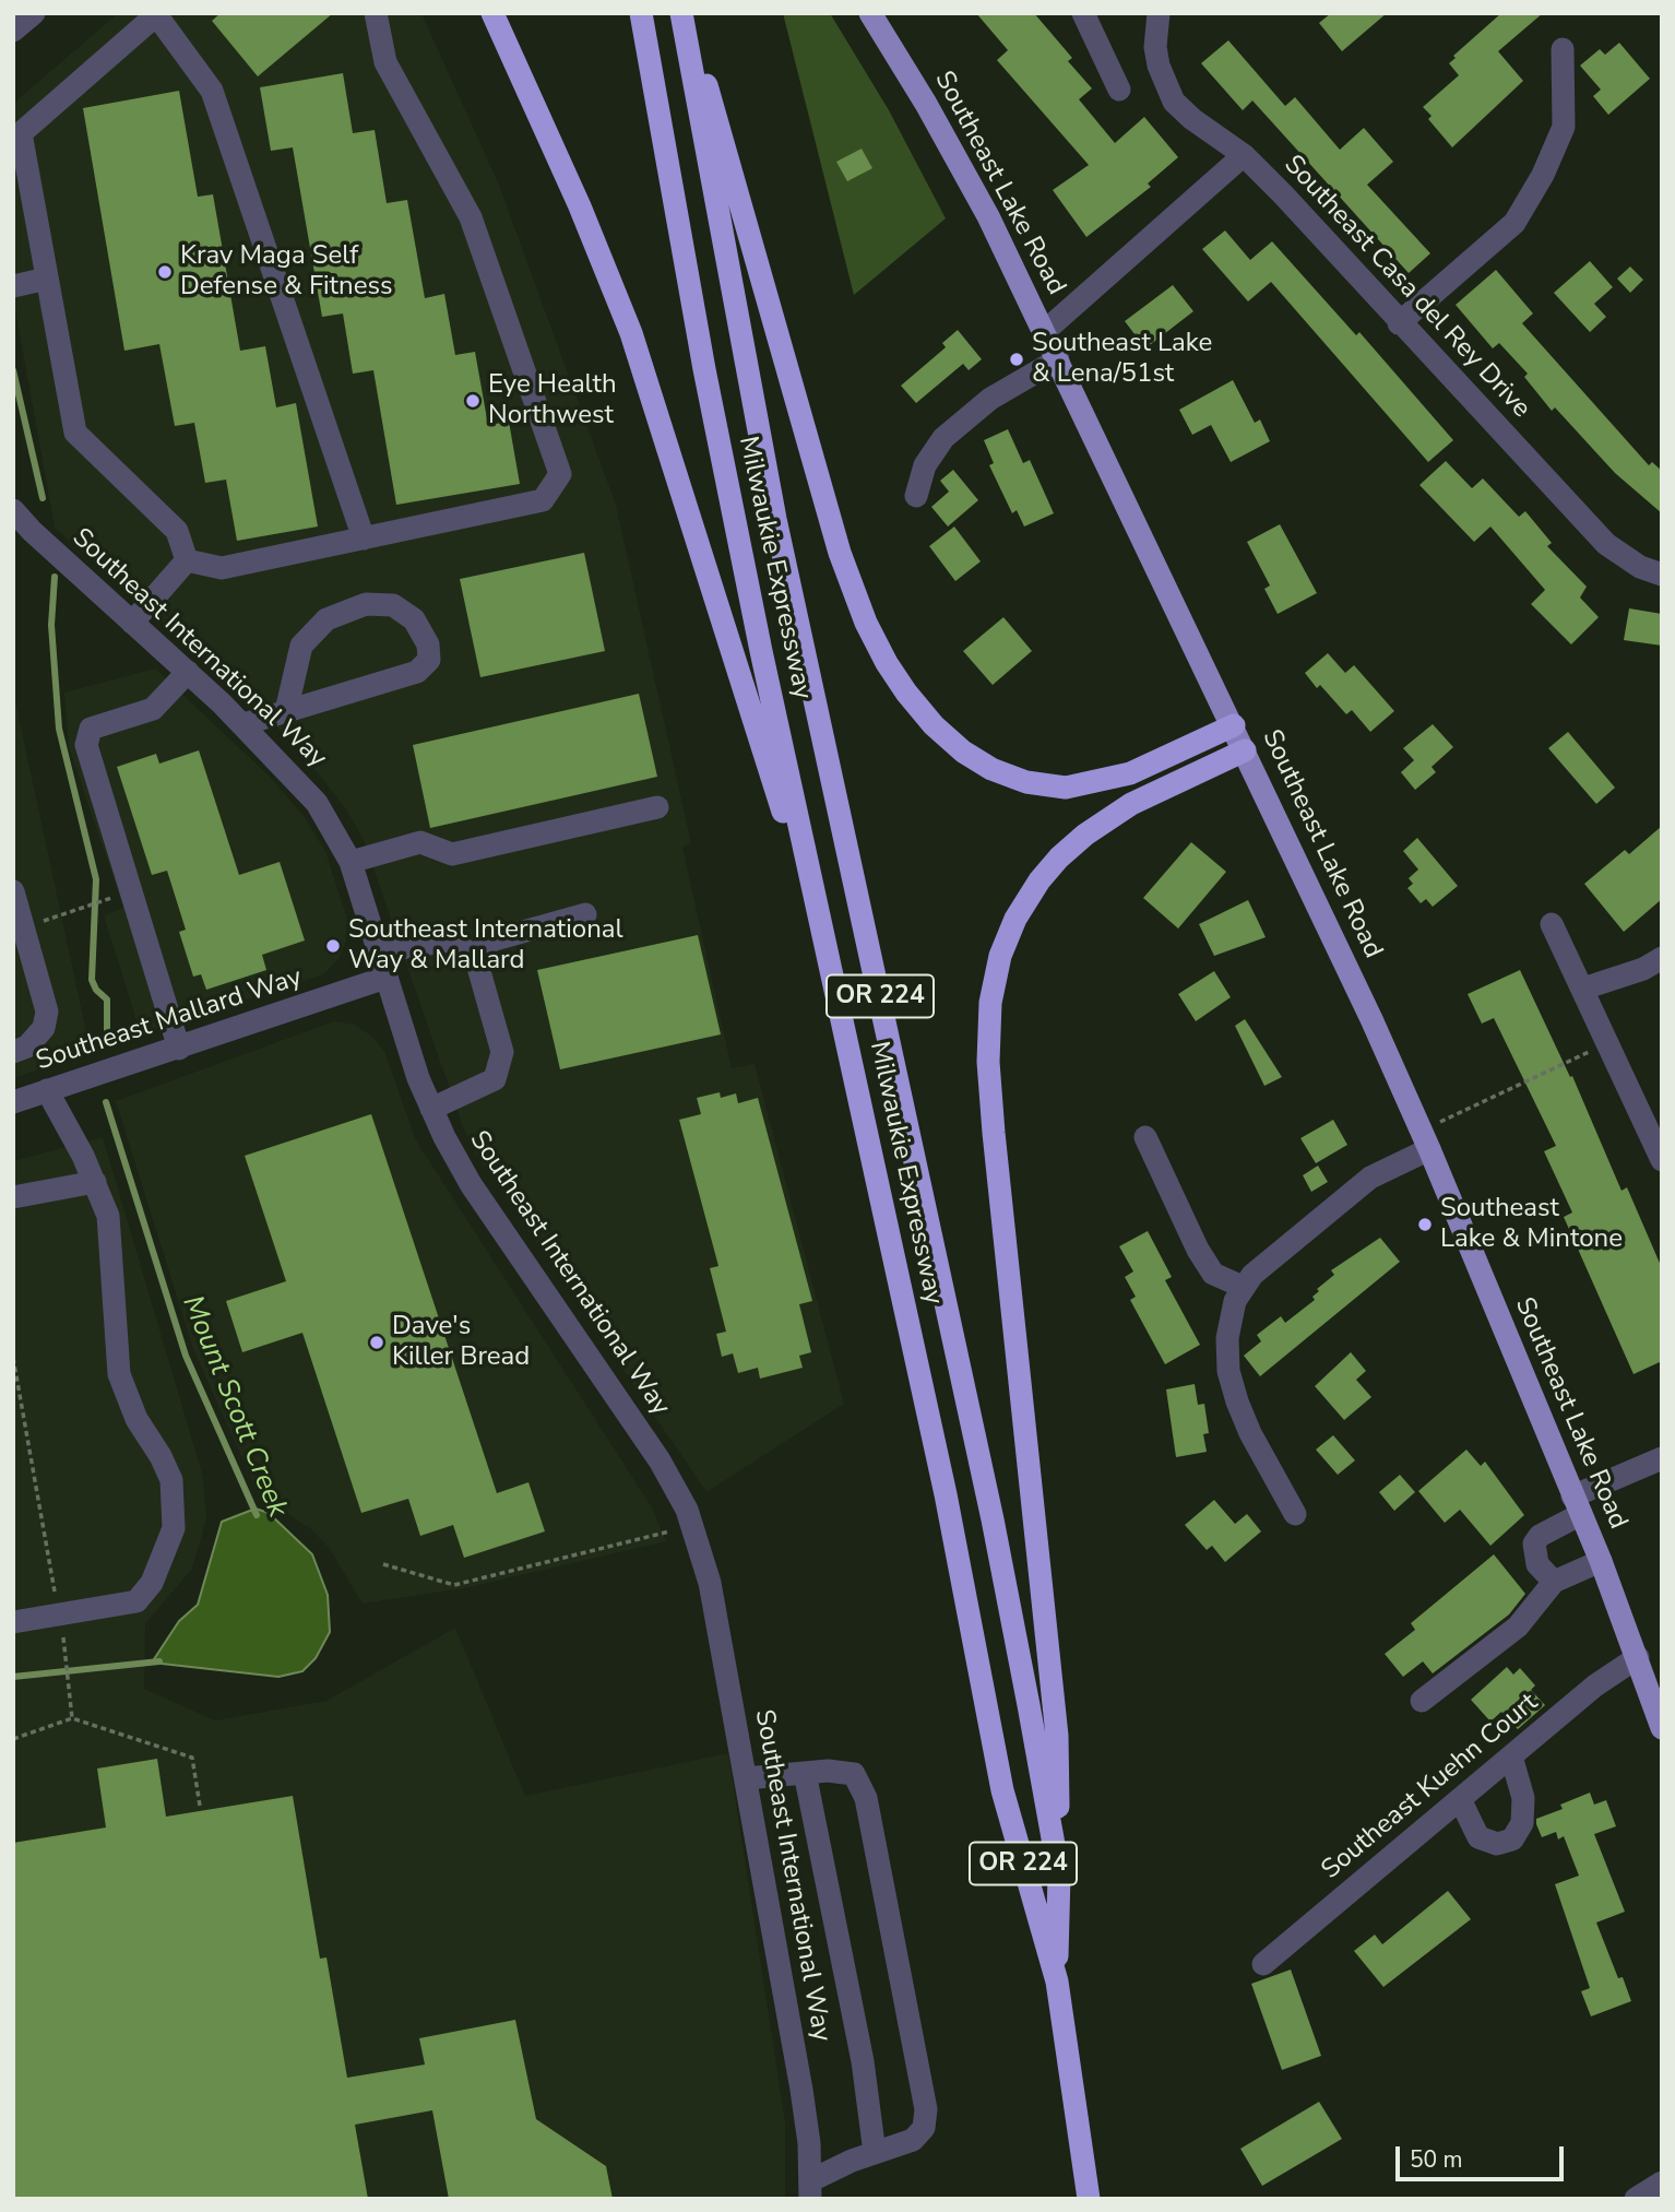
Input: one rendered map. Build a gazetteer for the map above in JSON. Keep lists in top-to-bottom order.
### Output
{
  "streets": {
    "highway": ["Milwaukie Expressway", "OR 224"],
    "main road": ["Southeast Lake Road"],
    "street": [
      "Southeast Casa del Rey Drive",
      "Southeast International Way",
      "Southeast Mallard Way",
      "Southeast Kuehn Court"
    ]
  },
  "crossings": [
    ["Southeast Lake Road", "Southeast Kuehn Court"],
    ["Southeast International Way", "Southeast Mallard Way"]
  ],
  "water": ["Mount Scott Creek"],
  "places": [
    "Krav Maga Self Defense & Fitness",
    "Southeast Lake & Lena/51st",
    "Eye Health Northwest",
    "Southeast International Way & Mallard",
    "Southeast Lake & Mintone",
    "Dave's Killer Bread"
  ],
  "scale_bar": "50 m"
}
